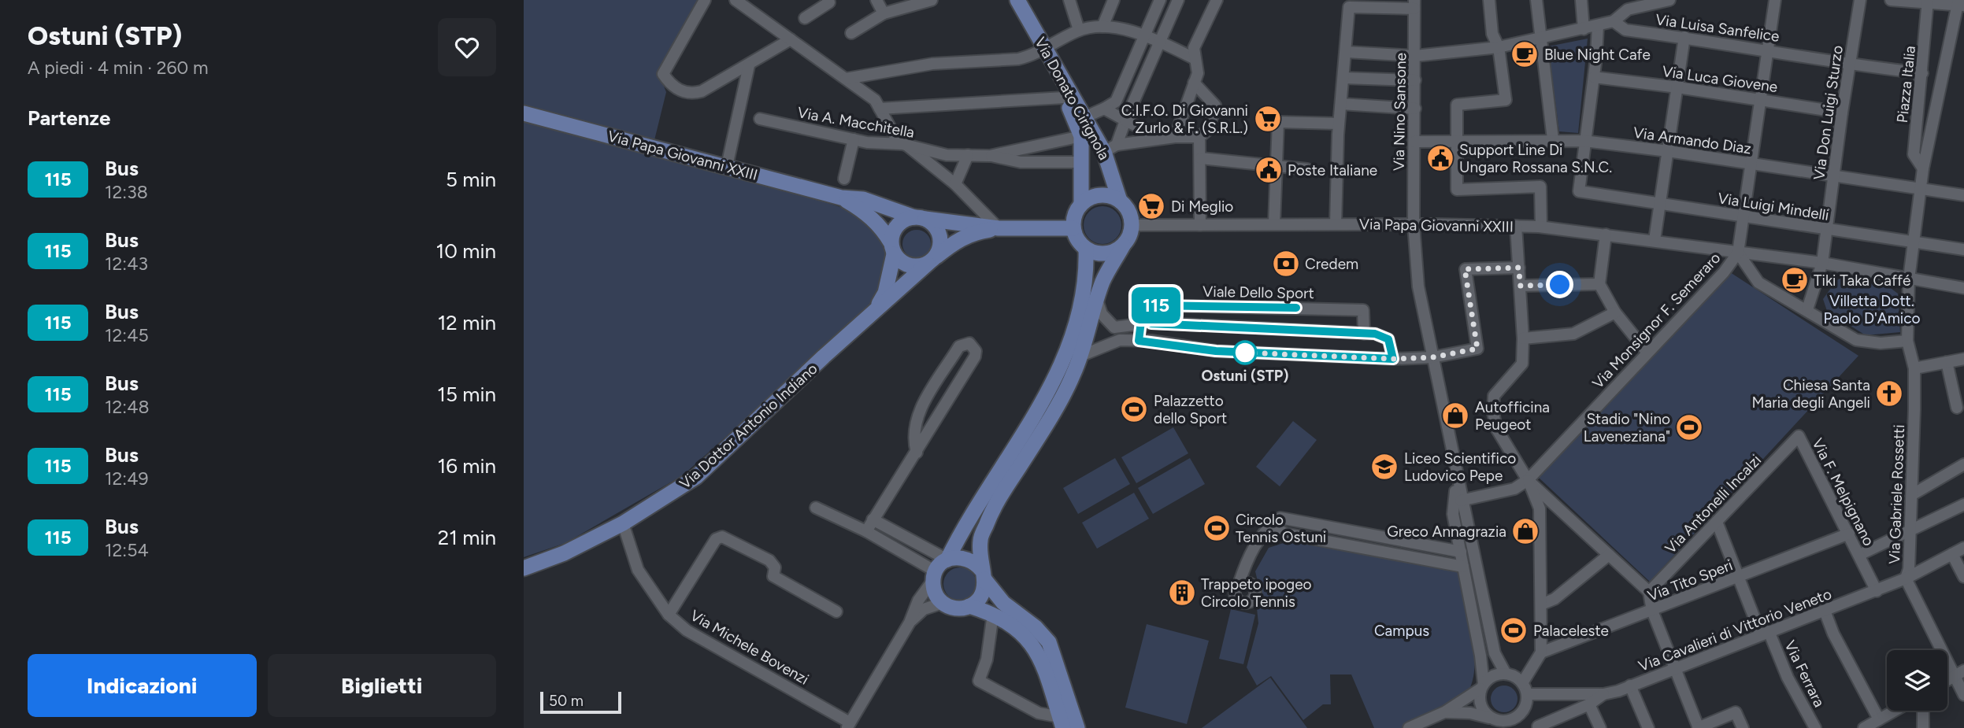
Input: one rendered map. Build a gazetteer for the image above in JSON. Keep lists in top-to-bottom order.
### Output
{
  "streets": {
    "main road": ["Via Donato Cirignola", "Via Papa Giovanni XXIII", "Via Dottor Antonio Indiano"],
    "street": [
      "Via Luisa Sanfelice",
      "Via Luca Giovene",
      "Piazza Italia",
      "Via Nino Sansone",
      "Via Don Luigi Sturzo",
      "Via A. Macchitella",
      "Via Armando Diaz",
      "Via Luigi Mindelli",
      "Viale Dello Sport",
      "Via Monsignor F. Semeraro",
      "Via F. Melpignano",
      "Via Gabriele Rossetti",
      "Via Antonelli Incalzi",
      "Via Tito Speri",
      "Via Cavalieri di Vittorio Veneto",
      "Via Michele Bovenzi",
      "Via Ferrara"
    ]
  },
  "crossings": [
    ["Via Luisa Sanfelice", "Piazza Italia"],
    ["Via Luisa Sanfelice", "Via Don Luigi Sturzo"],
    ["Via Luca Giovene", "Via Don Luigi Sturzo"],
    ["Piazza Italia", "Via Armando Diaz"],
    ["Piazza Italia", "Via Papa Giovanni XXIII"],
    ["Piazza Italia", "Via Luigi Mindelli"],
    ["Piazza Italia", "Via Gabriele Rossetti"],
    ["Via Donato Cirignola", "Via Papa Giovanni XXIII"],
    ["Via Nino Sansone", "Via Armando Diaz"],
    ["Via Nino Sansone", "Via Papa Giovanni XXIII"],
    ["Via Don Luigi Sturzo", "Via Armando Diaz"],
    ["Via Don Luigi Sturzo", "Via Papa Giovanni XXIII"],
    ["Via Don Luigi Sturzo", "Via Luigi Mindelli"],
    ["Via Armando Diaz", "Via Luigi Mindelli"],
    ["Via Papa Giovanni XXIII", "Via Monsignor F. Semeraro"],
    ["Via Papa Giovanni XXIII", "Via Dottor Antonio Indiano"],
    ["Via Papa Giovanni XXIII", "Via Gabriele Rossetti"],
    ["Via Dottor Antonio Indiano", "Via Michele Bovenzi"],
    ["Via F. Melpignano", "Via Antonelli Incalzi"],
    ["Via F. Melpignano", "Via Tito Speri"],
    ["Via F. Melpignano", "Via Cavalieri di Vittorio Veneto"],
    ["Via Gabriele Rossetti", "Via Cavalieri di Vittorio Veneto"],
    ["Via Antonelli Incalzi", "Via Ferrara"],
    ["Via Tito Speri", "Via Ferrara"],
    ["Via Cavalieri di Vittorio Veneto", "Via Ferrara"]
  ],
  "parks": ["Villetta Dott. Paolo D'Amico", "Campus"],
  "places": {
    "cafe": ["Blue Night Cafe", "Tiki Taka Caffé"],
    "supermarket": ["C.I.F.O. Di Giovanni Zurlo & F. (S.R.L.)", "Di Meglio"],
    "public building": ["Support Line Di Ungaro Rossana S.N.C.", "Poste Italiane"],
    "bank": ["Credem"],
    "other": ["Ostuni (STP)"],
    "church": ["Chiesa Santa Maria degli Angeli"],
    "sports": [
      "Palazzetto dello Sport",
      "Stadio \"Nino Laveneziana\"",
      "Circolo Tennis Ostuni",
      "Palaceleste"
    ],
    "shop": ["Autofficina Peugeot", "Greco Annagrazia"],
    "school or university": ["Liceo Scientifico Ludovico Pepe"],
    "building": ["Trappeto ipogeo Circolo Tennis"]
  },
  "lines": ["bus line 115"],
  "scale_bar": "50 m",
  "page": {
    "heading": [
      ["Ostuni (STP)", "A piedi · 4 min · 260 m"],
      "Partenze"
    ],
    "on_map": "115",
    "list": [
      {
        "mark": "115",
        "name": "Bus",
        "note": "12:38",
        "value": "5 min"
      },
      {
        "mark": "115",
        "name": "Bus",
        "note": "12:43",
        "value": "10 min"
      },
      {
        "mark": "115",
        "name": "Bus",
        "note": "12:45",
        "value": "12 min"
      },
      {
        "mark": "115",
        "name": "Bus",
        "note": "12:48",
        "value": "15 min"
      },
      {
        "mark": "115",
        "name": "Bus",
        "note": "12:49",
        "value": "16 min"
      },
      {
        "mark": "115",
        "name": "Bus",
        "note": "12:54",
        "value": "21 min"
      }
    ],
    "buttons": ["Indicazioni", "Biglietti"],
    "scale": "50 m"
  }
}
